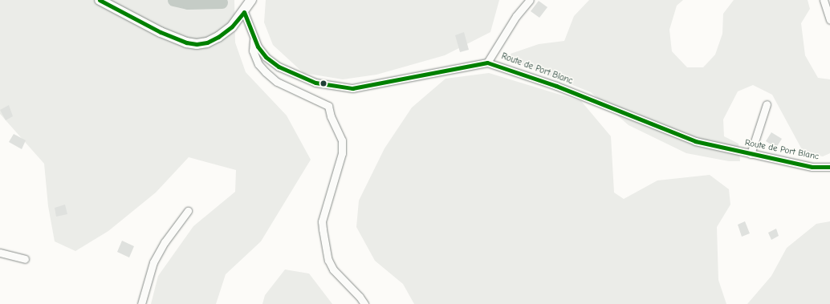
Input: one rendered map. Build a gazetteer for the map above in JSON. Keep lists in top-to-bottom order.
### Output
{
  "streets": {
    "street": ["Route de Port Blanc"]
  }
}
